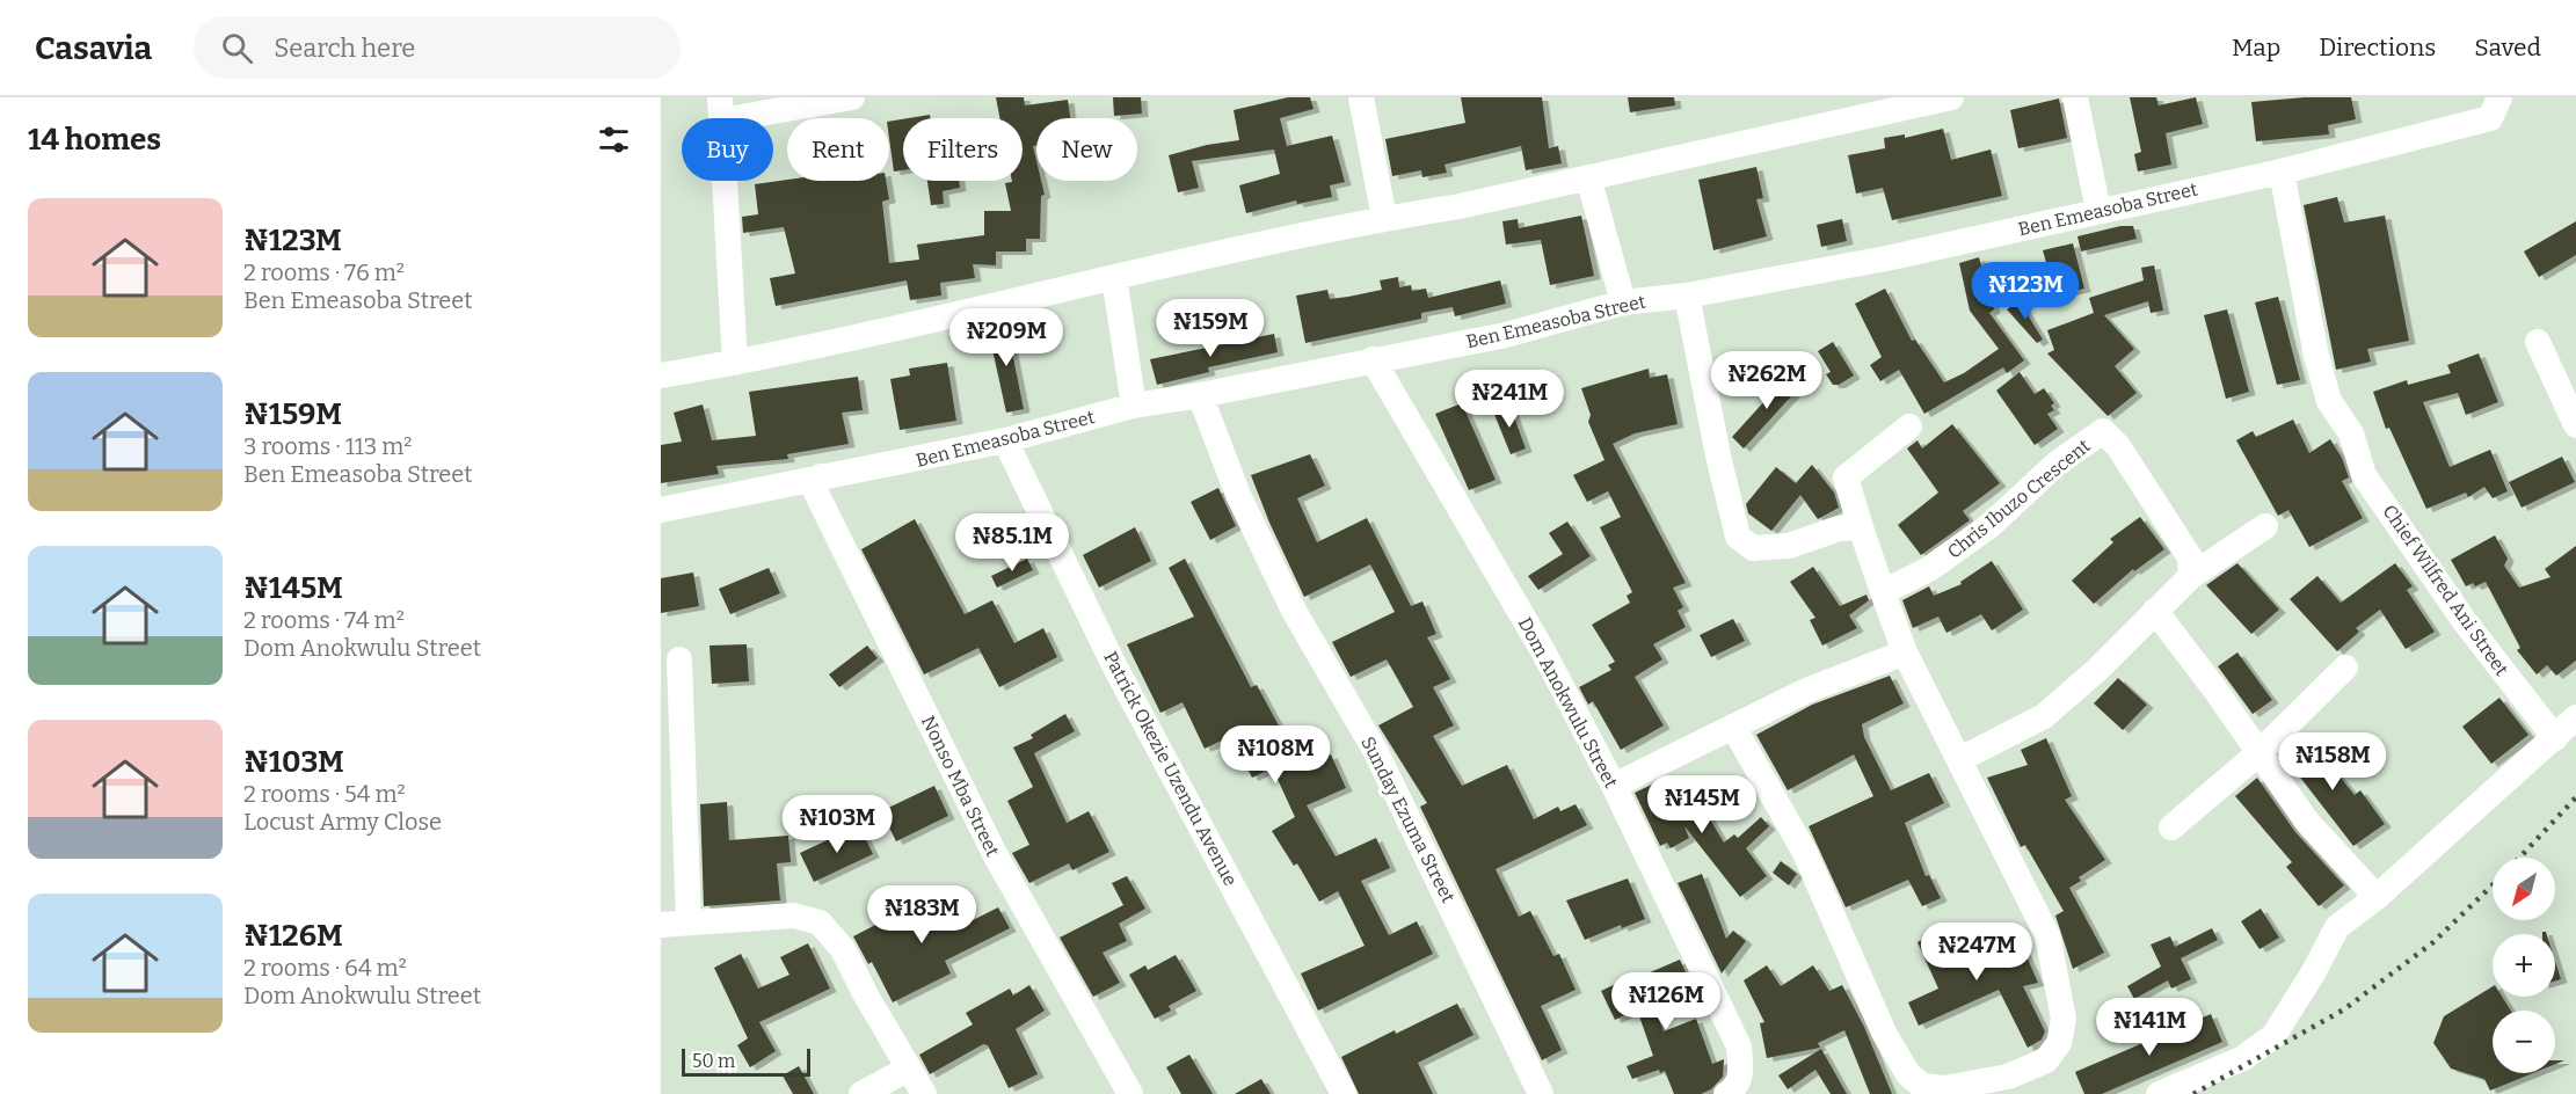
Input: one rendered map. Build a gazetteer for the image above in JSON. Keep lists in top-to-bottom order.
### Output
{
  "streets": {
    "street": [
      "Ben Emeasoba Street",
      "Chris Ibuzo Crescent",
      "Chief Wilfred Ani Street",
      "Dom Anokwulu Street",
      "Patrick Okezie Uzendu Avenue",
      "Nonso Mba Street",
      "Sunday Ezuma Street"
    ]
  },
  "crossings": [
    ["Ben Emeasoba Street", "Chief Wilfred Ani Street"],
    ["Ben Emeasoba Street", "Dom Anokwulu Street"],
    ["Ben Emeasoba Street", "Patrick Okezie Uzendu Avenue"],
    ["Ben Emeasoba Street", "Nonso Mba Street"],
    ["Ben Emeasoba Street", "Sunday Ezuma Street"]
  ],
  "scale_bar": "50 m",
  "north": "bottom left",
  "page": {
    "header": "Casavia",
    "search": "Search here",
    "nav": ["Map", "Directions", "Saved"],
    "heading": "14 homes",
    "chip": [
      "Buy",
      "Rent",
      "Filters",
      "New"
    ],
    "list": [
      {
        "name": "₦123M",
        "note": "2 rooms · 76 m² · Ben Emeasoba Street"
      },
      {
        "name": "₦159M",
        "note": "3 rooms · 113 m² · Ben Emeasoba Street"
      },
      {
        "name": "₦145M",
        "note": "2 rooms · 74 m² · Dom Anokwulu Street"
      },
      {
        "name": "₦103M",
        "note": "2 rooms · 54 m² · Locust Army Close"
      },
      {
        "name": "₦126M",
        "note": "2 rooms · 64 m² · Dom Anokwulu Street"
      }
    ],
    "price": [
      "₦123M",
      "₦159M",
      "₦209M",
      "₦262M",
      "₦241M",
      "₦85.1M",
      "₦108M",
      "₦158M",
      "₦145M",
      "₦103M",
      "₦183M",
      "₦247M",
      "₦126M",
      "₦141M"
    ],
    "map_buttons": ["+", "−"],
    "scale": "50 m"
  }
}
